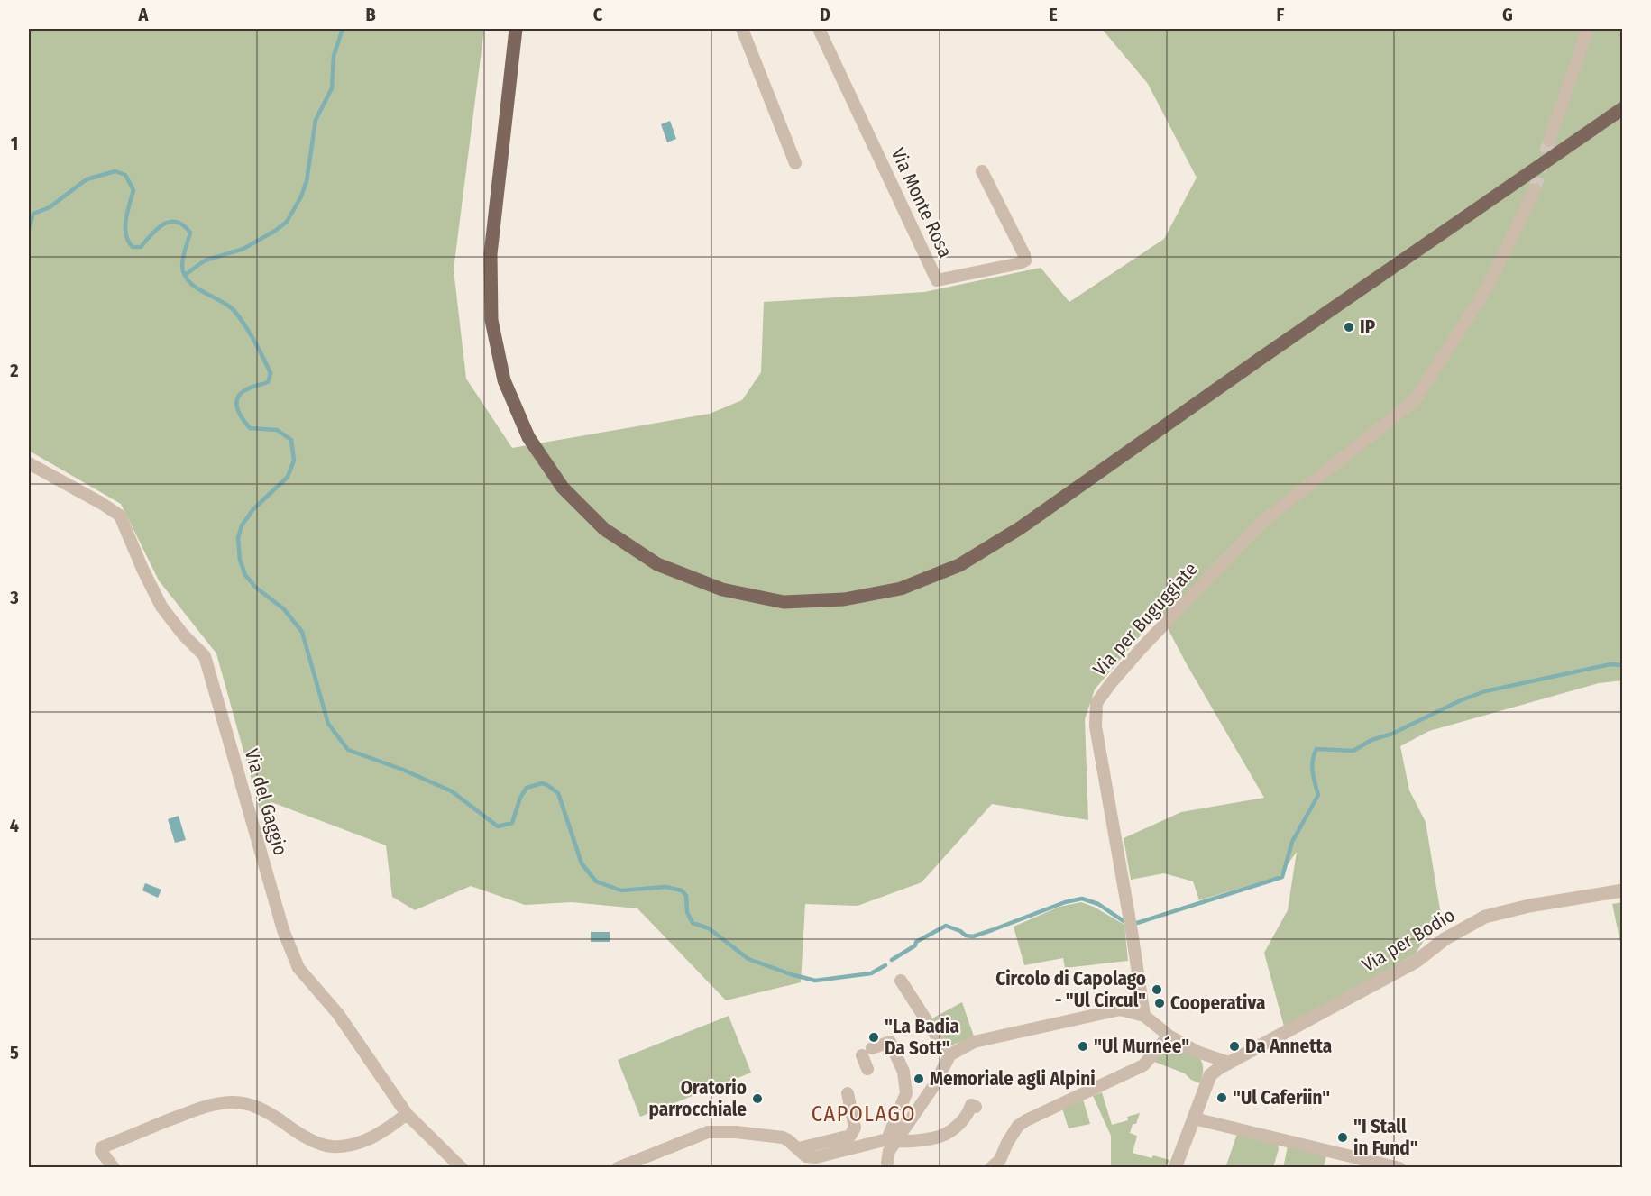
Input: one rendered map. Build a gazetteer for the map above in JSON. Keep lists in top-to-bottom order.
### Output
{
  "streets": {
    "street": [
      "Via Monte Rosa",
      "Via per Buguggiate",
      "Via del Gaggio",
      "Via per Bodio"
    ]
  },
  "districts": ["CAPOLAGO"],
  "places": [
    "IP",
    "Circolo di Capolago - \"Ul Circul\"",
    "Cooperativa",
    "\"La Badia Da Sott\"",
    "\"Ul Murnée\"",
    "Da Annetta",
    "Memoriale agli Alpini",
    "\"Ul Caferiin\"",
    "Oratorio parrocchiale",
    "\"I Stall in Fund\""
  ],
  "grid": {
    "columns": [
      "A",
      "B",
      "C",
      "D",
      "E",
      "F",
      "G"
    ],
    "rows": [
      "1",
      "2",
      "3",
      "4",
      "5"
    ]
  }
}
